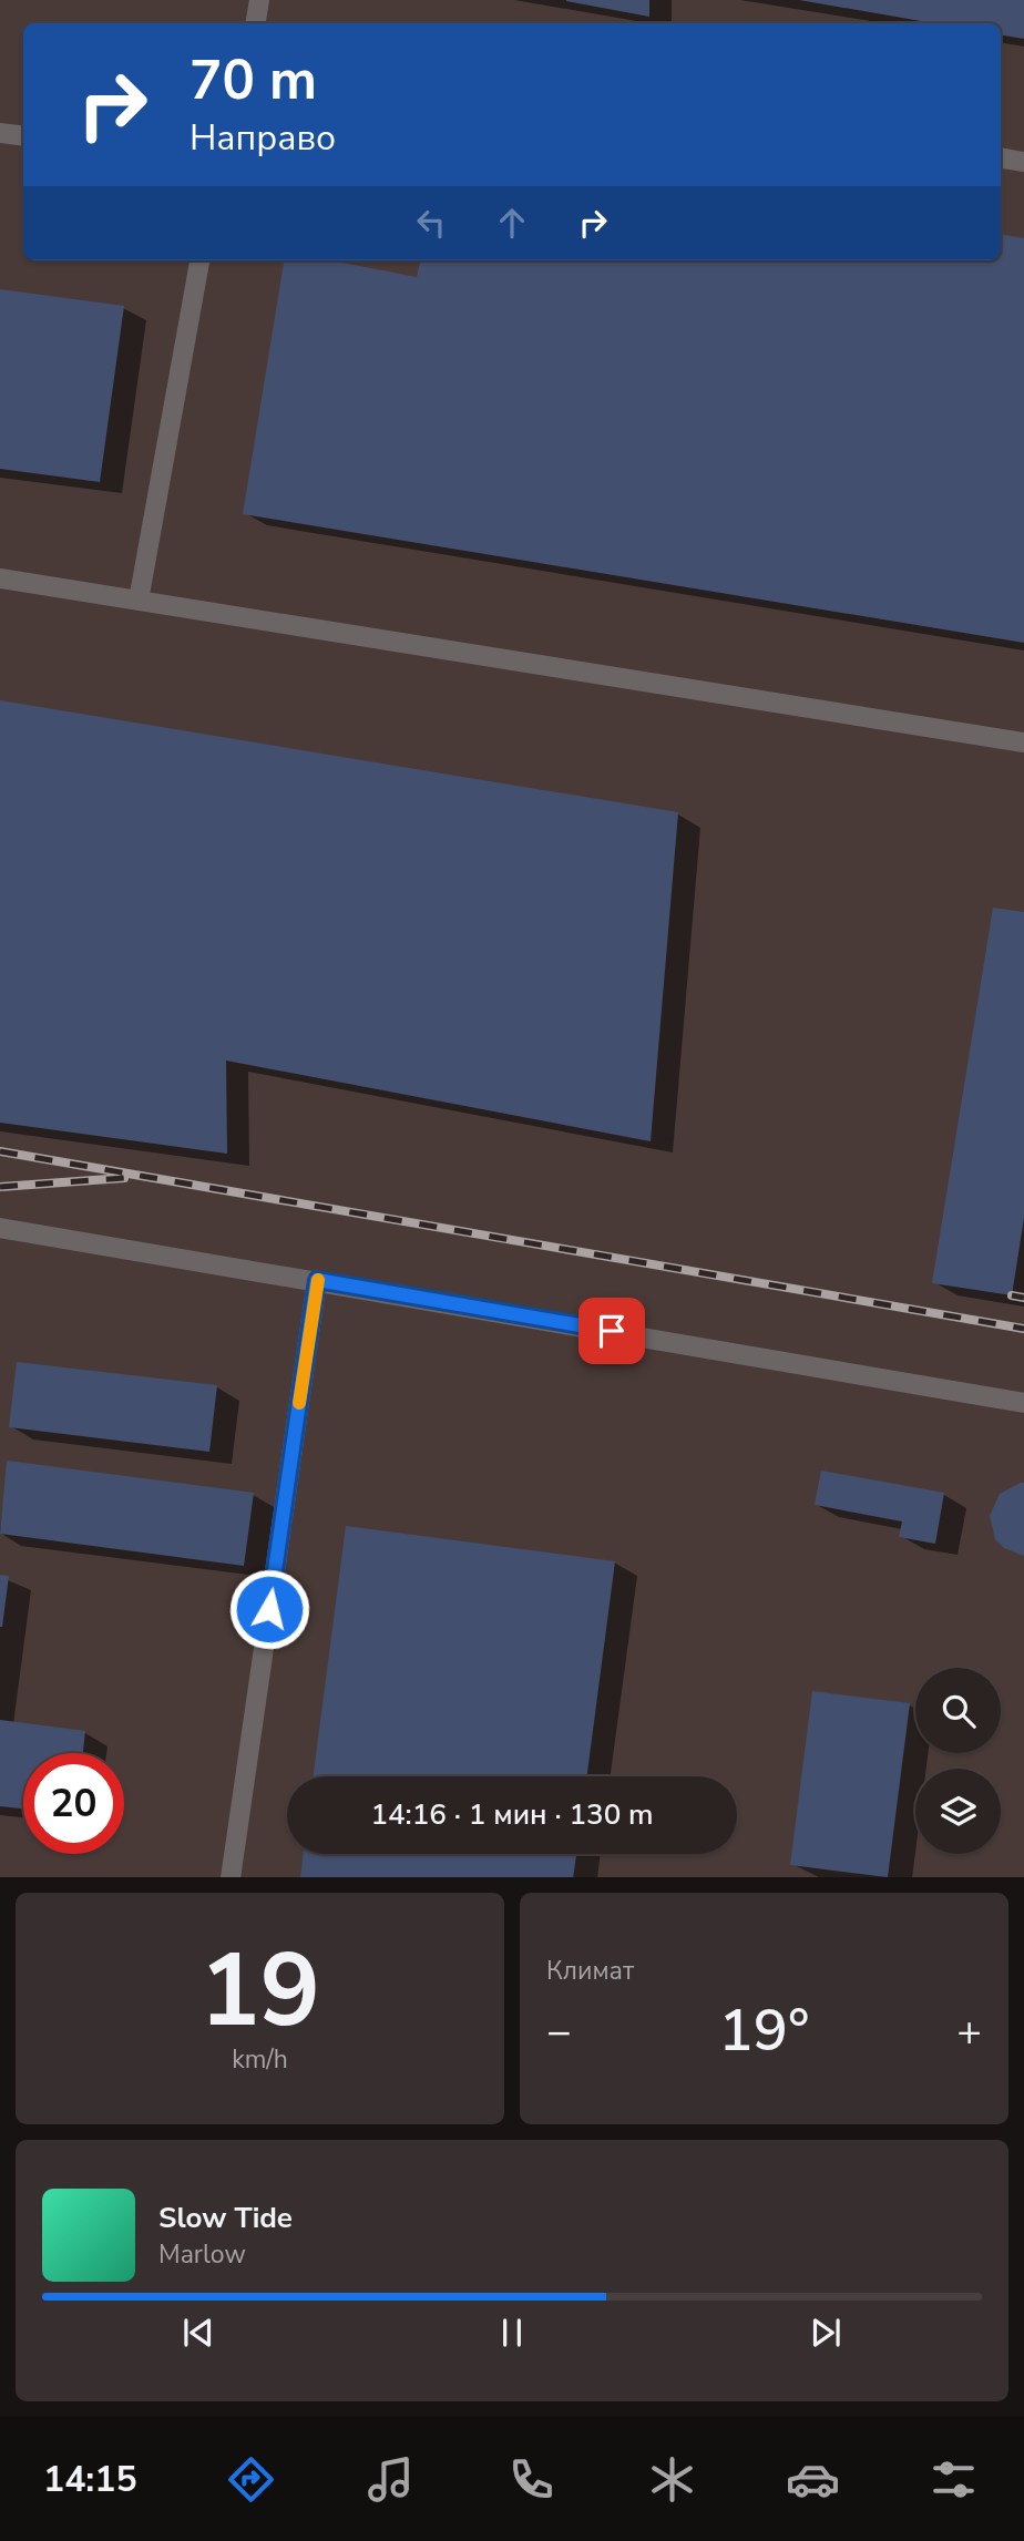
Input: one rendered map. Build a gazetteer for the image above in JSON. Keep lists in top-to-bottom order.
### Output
{
  "page": {
    "turn": ["70 m", "Направо"],
    "limit": "20",
    "trip": "14:16 · 1 мин · 130 m",
    "tile": [
      ["19", "km/h"],
      "Климат"
    ],
    "heat": ["−", "19°", "+"],
    "song": ["Slow Tide", "Marlow"],
    "tabs": "14:15"
  }
}
